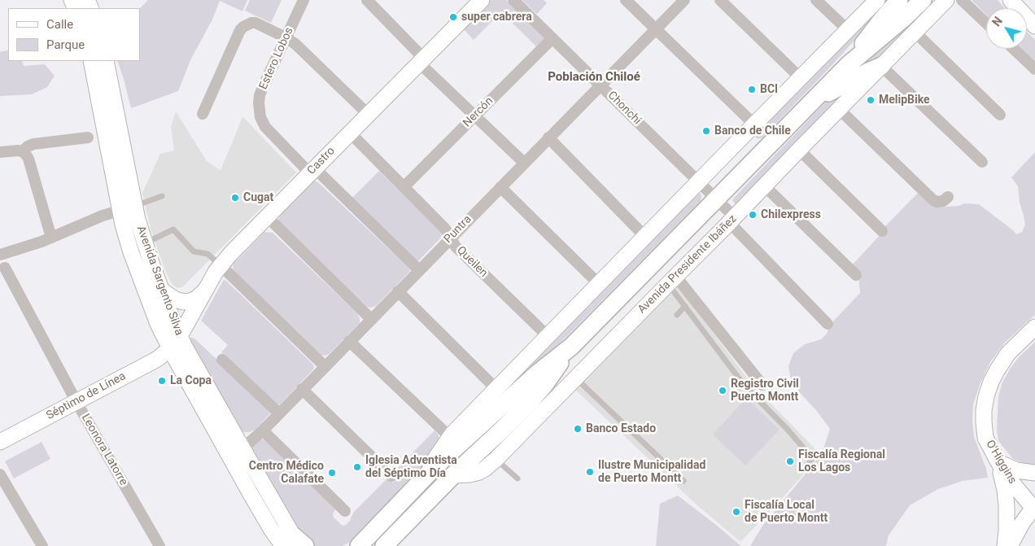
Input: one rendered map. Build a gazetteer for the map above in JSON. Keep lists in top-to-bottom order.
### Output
{
  "streets": {
    "street": [
      "Estero Lobos",
      "Chonchi",
      "Nercón",
      "Castro",
      "Puntra",
      "Queilen",
      "Avenida Presidente Ibáñez",
      "Avenida Sargento Silva",
      "Séptimo de Línea",
      "Leonora Latorre",
      "O'Higgins"
    ]
  },
  "crossings": [
    ["Estero Lobos", "Castro"],
    ["Estero Lobos", "Puntra"],
    ["Chonchi", "Nercón"],
    ["Chonchi", "Puntra"],
    ["Chonchi", "Avenida Presidente Ibáñez"],
    ["Nercón", "Queilen"],
    ["Castro", "Queilen"],
    ["Castro", "Avenida Sargento Silva"],
    ["Castro", "Séptimo de Línea"],
    ["Puntra", "Queilen"],
    ["Puntra", "Avenida Sargento Silva"],
    ["Avenida Sargento Silva", "Séptimo de Línea"],
    ["Séptimo de Línea", "Leonora Latorre"]
  ],
  "districts": ["Población Chiloé"],
  "places": [
    "super cabrera",
    "BCI",
    "MelipBike",
    "Banco de Chile",
    "Cugat",
    "Chilexpress",
    "La Copa",
    "Registro Civil Puerto Montt",
    "Banco Estado",
    "Fiscalía Regional Los Lagos",
    "Iglesia Adventista del Séptimo Día",
    "Ilustre Municipalidad de Puerto Montt",
    "Centro Médico Calafate",
    "Fiscalía Local de Puerto Montt"
  ],
  "legend": ["Calle", "Parque"],
  "north": "top left"
}
